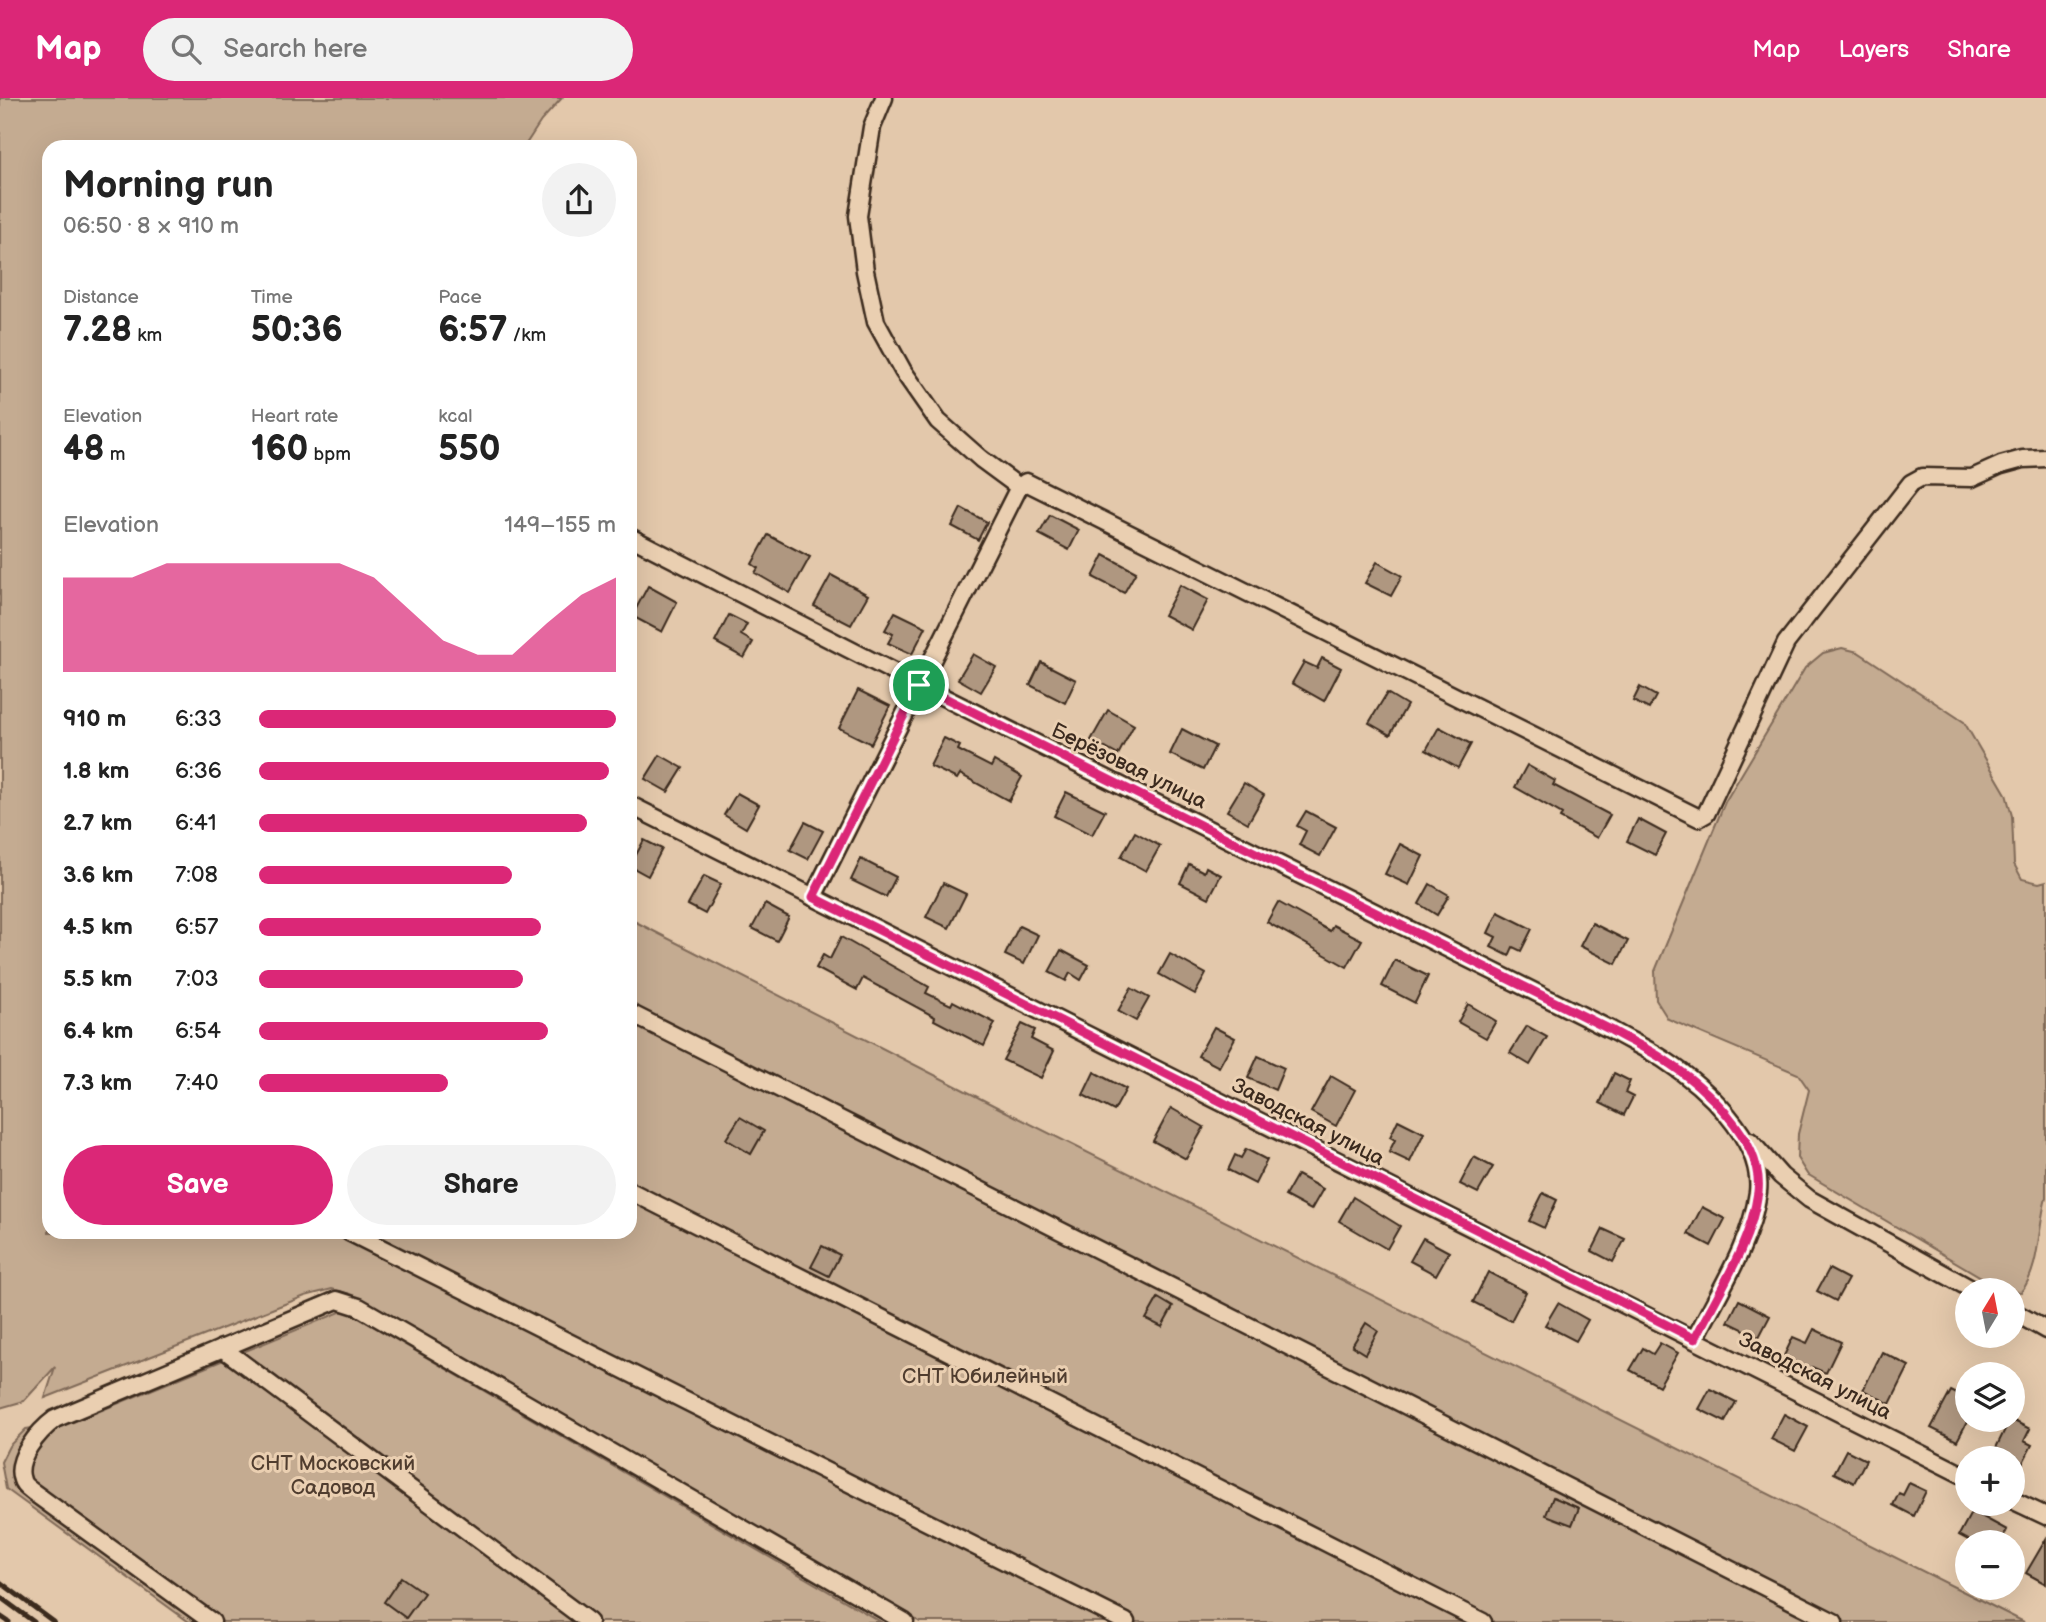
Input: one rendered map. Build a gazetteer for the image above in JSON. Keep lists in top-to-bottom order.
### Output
{
  "streets": {
    "street": ["Берёзовая улица", "Заводская улица"]
  },
  "parks": ["СНТ Юбилейный", "СНТ Московский Садовод"],
  "north": "top",
  "page": {
    "header": "Map",
    "search": "Search here",
    "nav": ["Map", "Layers", "Share"],
    "heading": ["Morning run", "06:50 · 8 × 910 m"],
    "stats": [
      ["Distance", "7.28 km"],
      ["Time", "50:36"],
      ["Pace", "6:57 /km"],
      ["Elevation", "48 m"],
      ["Heart rate", "160 bpm"],
      ["kcal", "550"]
    ],
    "chart": ["Elevation", "149–155 m"],
    "list": [
      {
        "name": "910 m",
        "note": "6:33"
      },
      {
        "name": "1.8 km",
        "note": "6:36"
      },
      {
        "name": "2.7 km",
        "note": "6:41"
      },
      {
        "name": "3.6 km",
        "note": "7:08"
      },
      {
        "name": "4.5 km",
        "note": "6:57"
      },
      {
        "name": "5.5 km",
        "note": "7:03"
      },
      {
        "name": "6.4 km",
        "note": "6:54"
      },
      {
        "name": "7.3 km",
        "note": "7:40"
      }
    ],
    "buttons": ["Save", "Share"],
    "map_buttons": ["+", "−"]
  }
}
